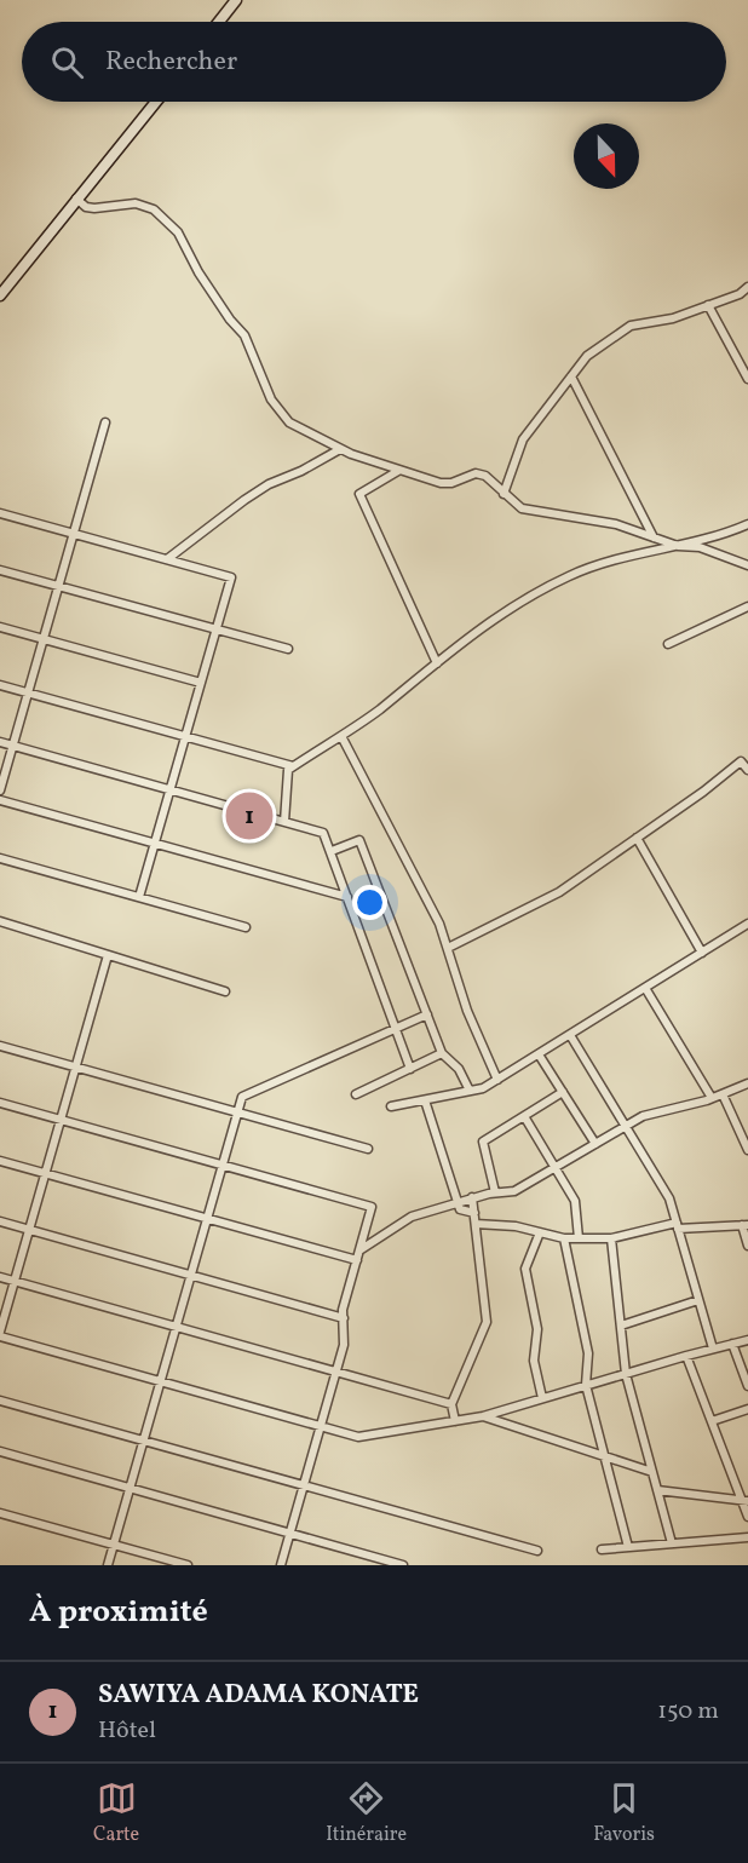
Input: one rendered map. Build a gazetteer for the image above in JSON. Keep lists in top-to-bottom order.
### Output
{
  "north": "bottom",
  "page": {
    "search": "Rechercher",
    "pins": "1",
    "heading": "À proximité",
    "list": [
      {
        "mark": "1",
        "name": "SAWIYA ADAMA KONATE",
        "note": "Hôtel",
        "value": "150 m"
      }
    ],
    "nav": ["Carte", "Itinéraire", "Favoris"]
  }
}
